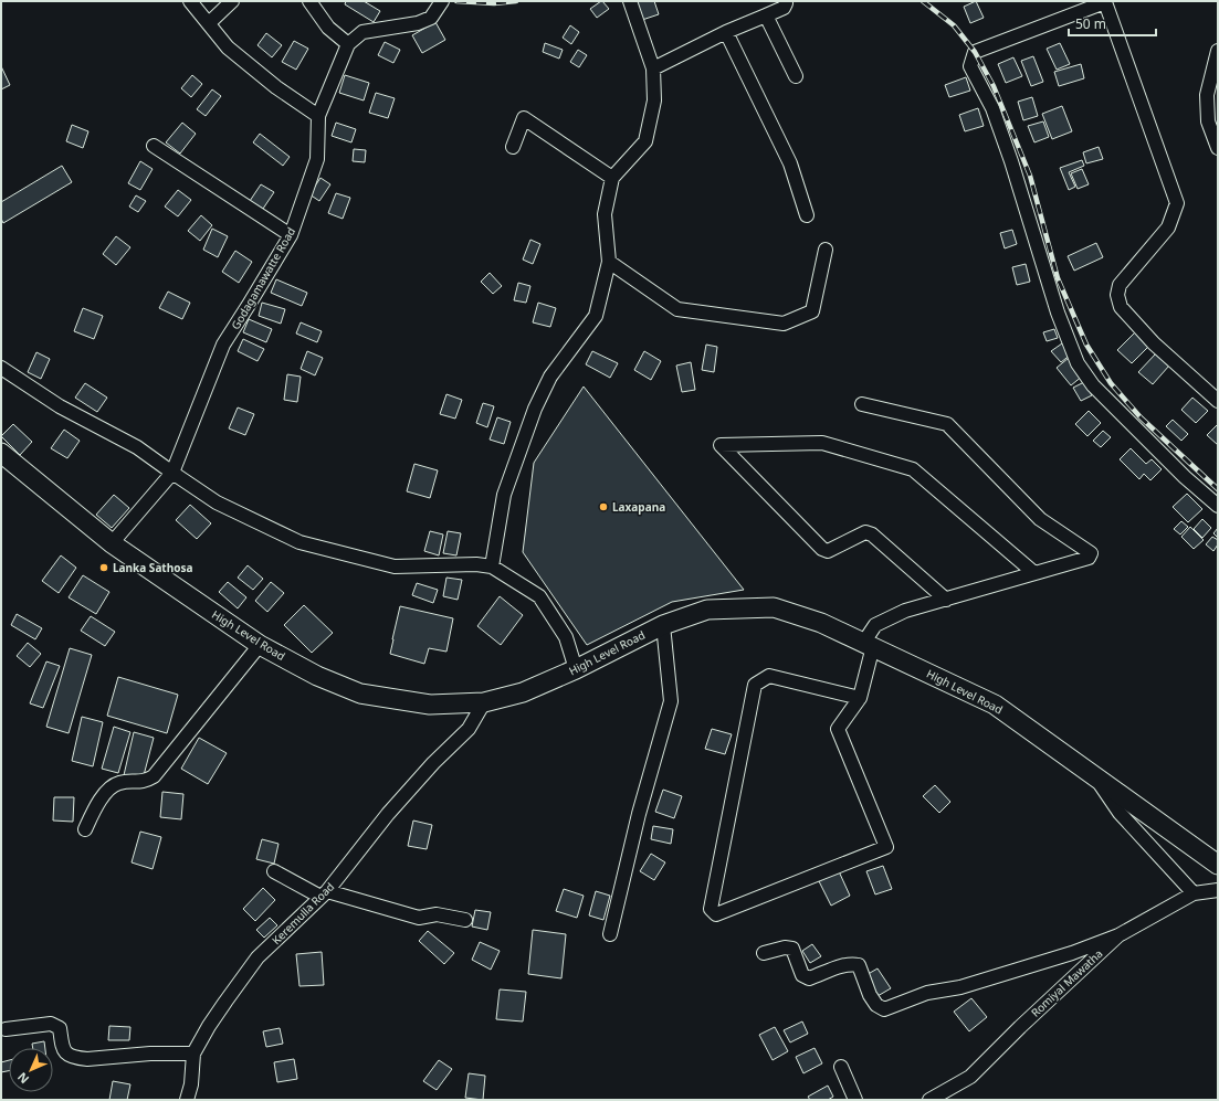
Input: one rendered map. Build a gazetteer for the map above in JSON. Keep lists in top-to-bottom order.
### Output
{
  "streets": {
    "highway": ["High Level Road"],
    "street": ["Godagamawatte Road", "Keremulla Road", "Romiyal Mawatha"]
  },
  "crossings": [
    ["Godagamawatte Road", "High Level Road"],
    ["High Level Road", "Keremulla Road"]
  ],
  "places": ["Laxapana", "Lanka Sathosa"],
  "scale_bar": "50 m",
  "north": "bottom left"
}
